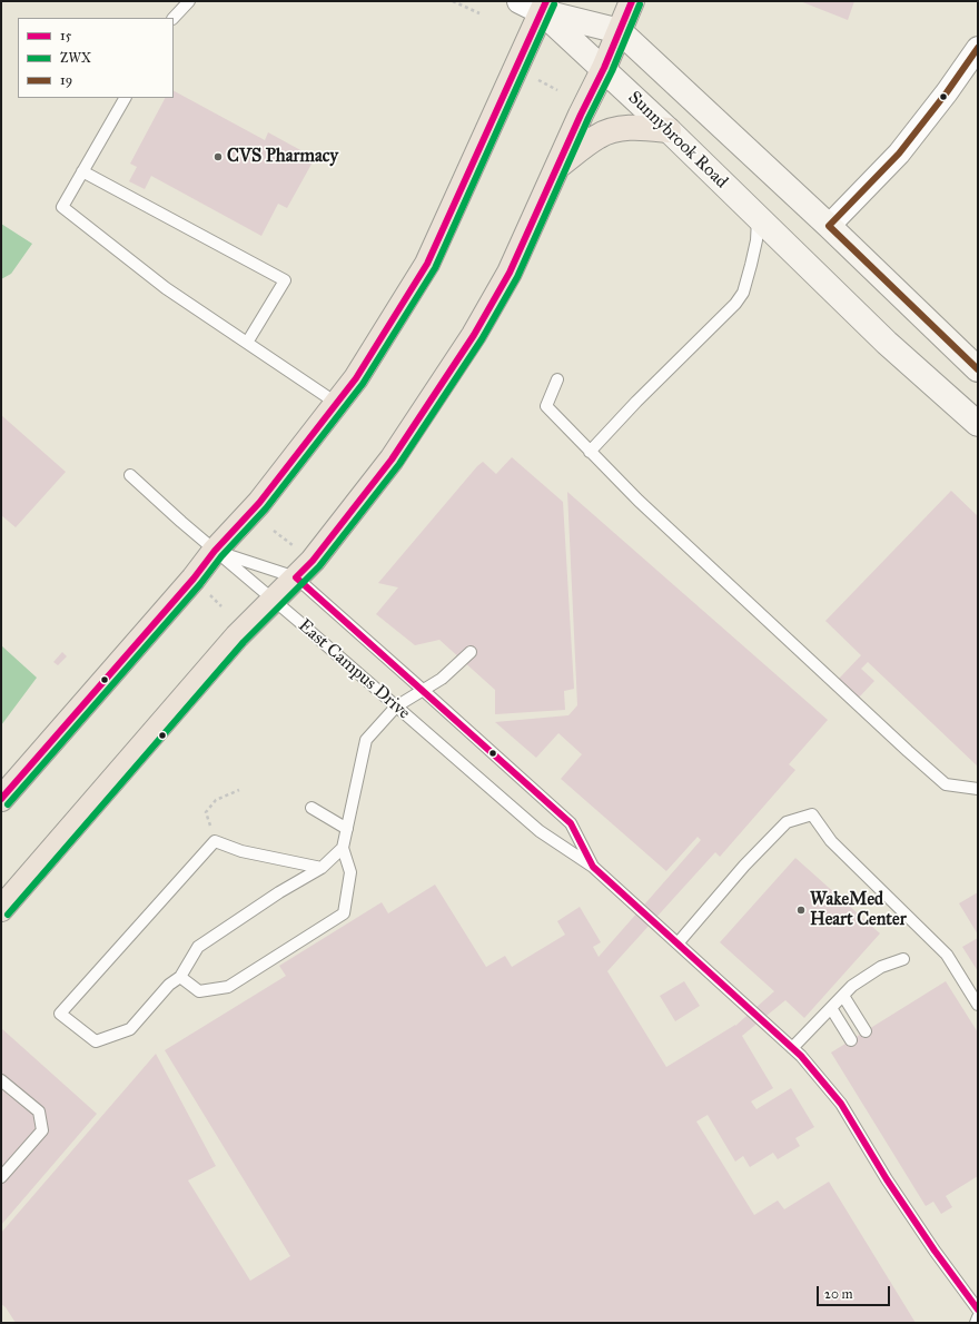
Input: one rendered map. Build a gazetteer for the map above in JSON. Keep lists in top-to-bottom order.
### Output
{
  "streets": {
    "main road": ["Sunnybrook Road"],
    "lane": ["East Campus Drive"]
  },
  "places": ["CVS Pharmacy", "WakeMed Heart Center"],
  "lines": ["transit line 15", "transit line ZWX", "transit line 19"],
  "legend": ["15", "ZWX", "19"],
  "scale_bar": "20 m"
}
